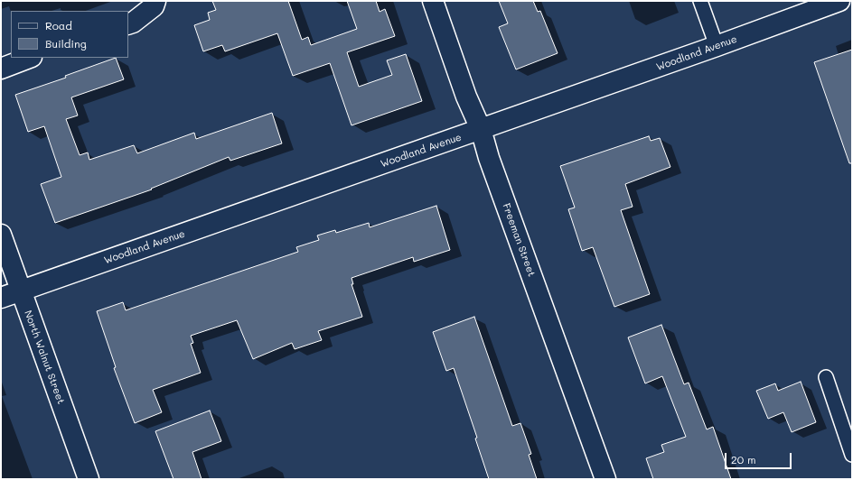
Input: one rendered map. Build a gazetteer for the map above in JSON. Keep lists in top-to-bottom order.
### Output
{
  "streets": {
    "street": ["Woodland Avenue", "Freeman Street", "North Walnut Street"]
  },
  "crossings": [
    ["Woodland Avenue", "Freeman Street"],
    ["Woodland Avenue", "North Walnut Street"]
  ],
  "legend": ["Road", "Building"],
  "scale_bar": "20 m"
}
